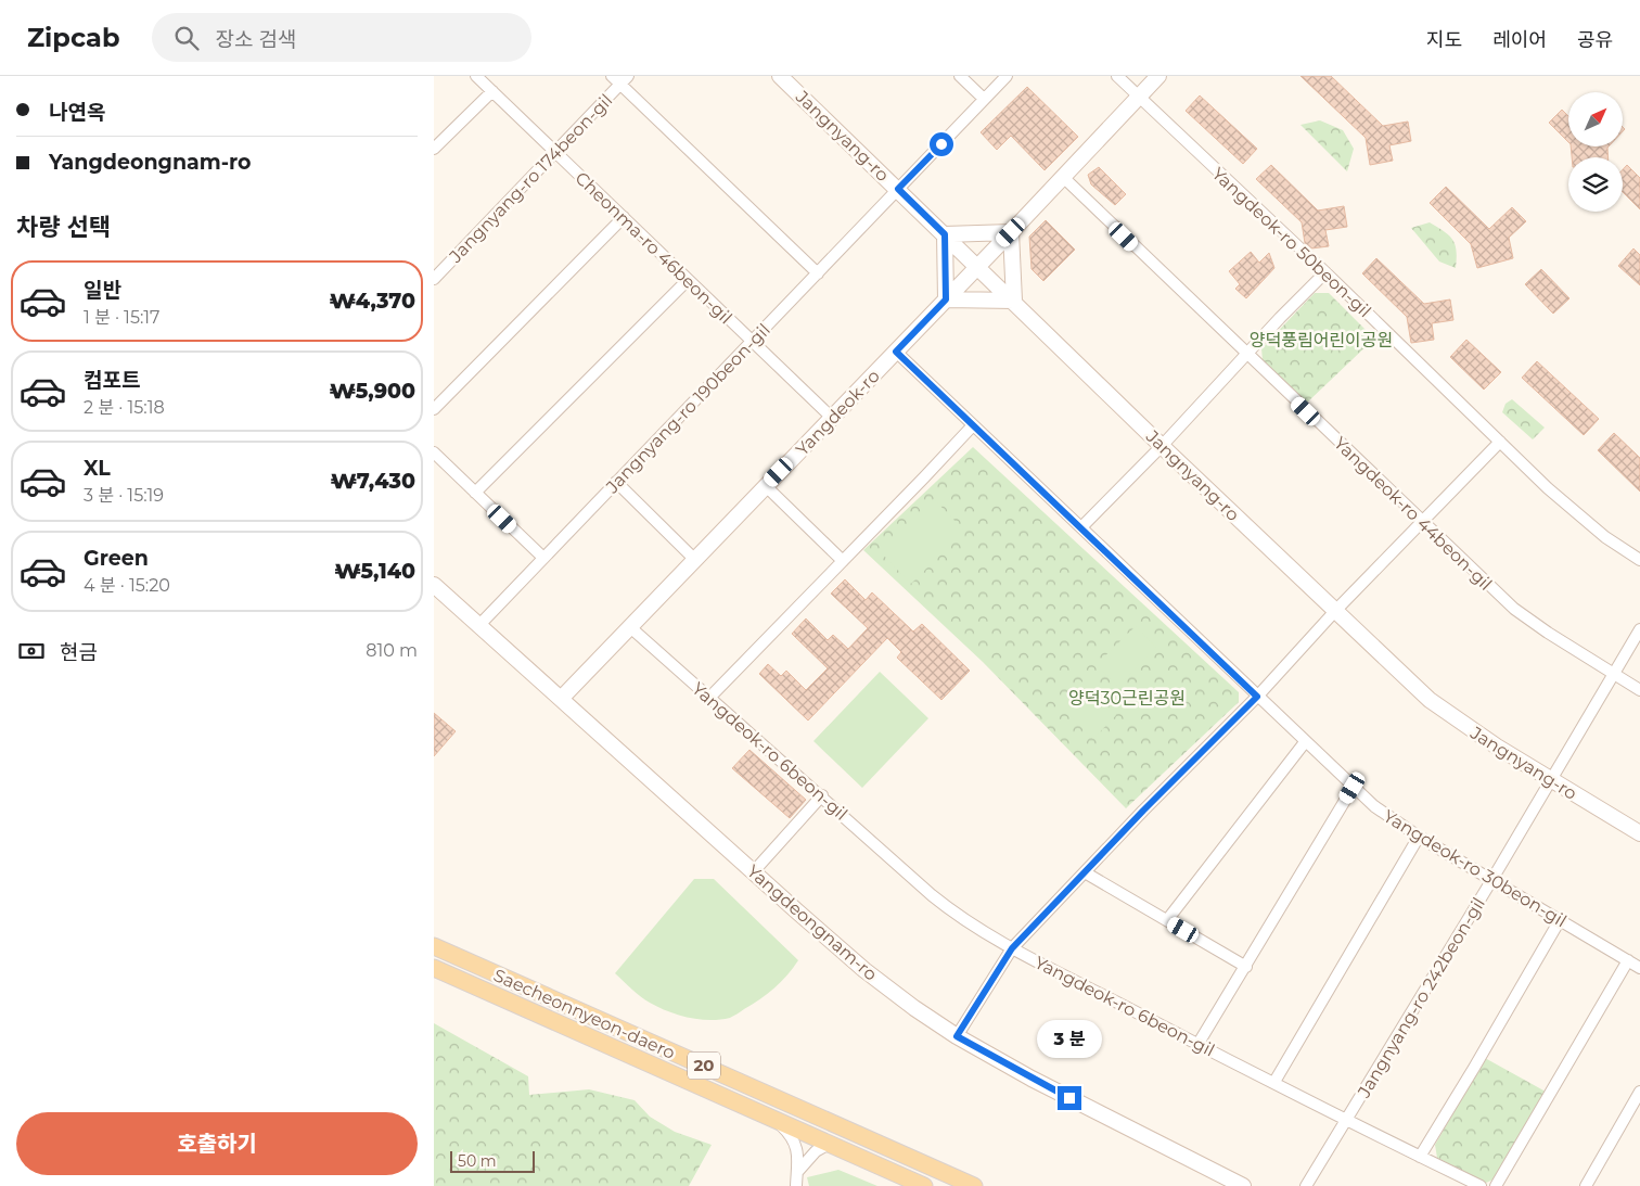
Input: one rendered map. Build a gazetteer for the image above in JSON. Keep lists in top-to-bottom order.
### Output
{
  "streets": {
    "main road": ["Saecheonnyeon-daero", "20"],
    "street": [
      "Jangnyang-ro",
      "Jangnyang-ro 174beon-gil",
      "Yangdeok-ro 50beon-gil",
      "Cheonma-ro 46beon-gil",
      "Jangnyang-ro 190beon-gil",
      "Yangdeok-ro",
      "Yangdeok-ro 44beon-gil",
      "Yangdeok-ro 6beon-gil",
      "Yangdeok-ro 30beon-gil",
      "Yangdeongnam-ro",
      "Jangnyang-ro 242beon-gil"
    ]
  },
  "crossings": [
    ["Jangnyang-ro", "Jangnyang-ro 190beon-gil"],
    ["Jangnyang-ro", "Yangdeok-ro"],
    ["Jangnyang-ro", "Jangnyang-ro 242beon-gil"],
    ["Jangnyang-ro 174beon-gil", "Cheonma-ro 46beon-gil"],
    ["Yangdeok-ro 50beon-gil", "Yangdeok-ro"],
    ["Cheonma-ro 46beon-gil", "Jangnyang-ro 190beon-gil"],
    ["Cheonma-ro 46beon-gil", "Yangdeok-ro"],
    ["Jangnyang-ro 190beon-gil", "Yangdeongnam-ro"],
    ["Yangdeok-ro", "Yangdeok-ro 44beon-gil"],
    ["Yangdeok-ro", "Yangdeok-ro 6beon-gil"],
    ["Yangdeok-ro", "Yangdeok-ro 30beon-gil"],
    ["Yangdeok-ro", "Yangdeongnam-ro"],
    ["Yangdeok-ro 44beon-gil", "Jangnyang-ro 242beon-gil"],
    ["Yangdeok-ro 6beon-gil", "Jangnyang-ro 242beon-gil"],
    ["Yangdeok-ro 30beon-gil", "Jangnyang-ro 242beon-gil"]
  ],
  "parks": ["양덕풍림어린이공원", "양덕30근린공원"],
  "scale_bar": "50 m",
  "north": "top right",
  "page": {
    "header": "Zipcab",
    "search": "장소 검색",
    "nav": ["지도", "레이어", "공유"],
    "banner": ["나연옥", "Yangdeongnam-ro"],
    "heading": "차량 선택",
    "list": [
      {
        "name": "일반",
        "note": "1 분 · 15:17",
        "value": "₩4,370"
      },
      {
        "name": "컴포트",
        "note": "2 분 · 15:18",
        "value": "₩5,900"
      },
      {
        "name": "XL",
        "note": "3 분 · 15:19",
        "value": "₩7,430"
      },
      {
        "name": "Green",
        "note": "4 분 · 15:20",
        "value": "₩5,140"
      }
    ],
    "pay": ["현금", "810 m"],
    "bubble": "3 분",
    "buttons": "호출하기",
    "scale": "50 m"
  }
}
